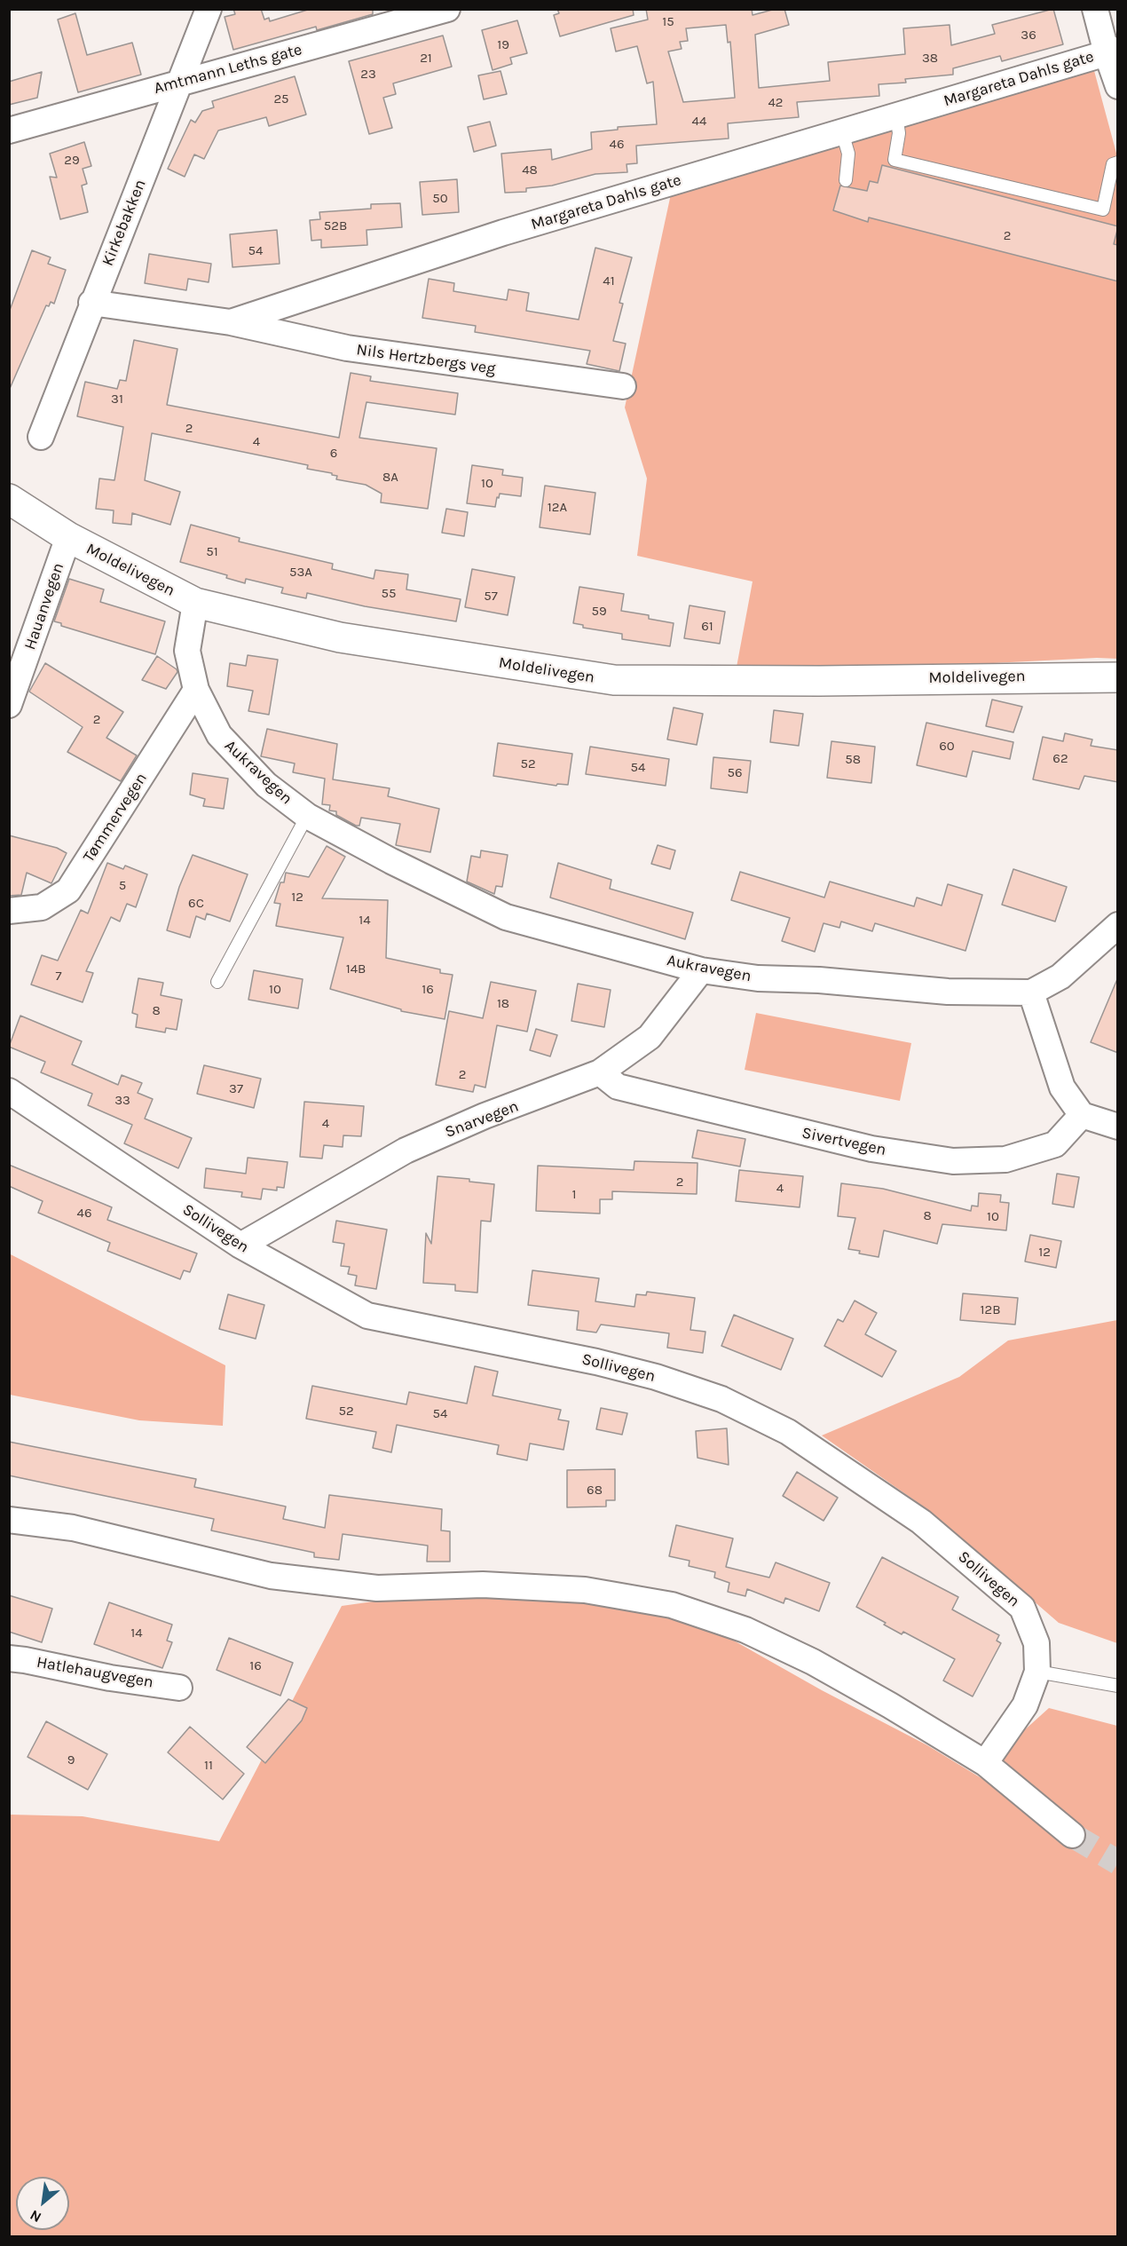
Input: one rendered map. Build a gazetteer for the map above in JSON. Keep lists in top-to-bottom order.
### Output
{
  "streets": {
    "main road": ["Moldelivegen"],
    "street": [
      "Amtmann Leths gate",
      "Margareta Dahls gate",
      "Kirkebakken",
      "Nils Hertzbergs veg",
      "Hauanvegen",
      "Aukravegen",
      "Tømmervegen",
      "Snarvegen",
      "Sivertvegen",
      "Sollivegen",
      "Hatlehaugvegen"
    ]
  },
  "crossings": [
    ["Amtmann Leths gate", "Kirkebakken"],
    ["Margareta Dahls gate", "Kirkebakken"],
    ["Margareta Dahls gate", "Nils Hertzbergs veg"],
    ["Moldelivegen", "Hauanvegen"],
    ["Moldelivegen", "Aukravegen"],
    ["Aukravegen", "Tømmervegen"],
    ["Aukravegen", "Snarvegen"],
    ["Snarvegen", "Sivertvegen"],
    ["Snarvegen", "Sollivegen"]
  ],
  "house_numbers": [
    "15",
    "36",
    "19",
    "21",
    "38",
    "23",
    "25",
    "42",
    "44",
    "46",
    "29",
    "48",
    "50",
    "52B",
    "2",
    "54",
    "41",
    "31",
    "2",
    "4",
    "6",
    "8A",
    "10",
    "12A",
    "51",
    "53A",
    "55",
    "57",
    "59",
    "61",
    "2",
    "60",
    "62",
    "58",
    "52",
    "54",
    "56",
    "5",
    "12",
    "6C",
    "14",
    "14B",
    "7",
    "10",
    "16",
    "18",
    "8",
    "2",
    "37",
    "33",
    "4",
    "2",
    "4",
    "1",
    "46",
    "8",
    "10",
    "12",
    "12B",
    "52",
    "54",
    "68",
    "14",
    "16",
    "9",
    "11"
  ],
  "north": "bottom left"
}
